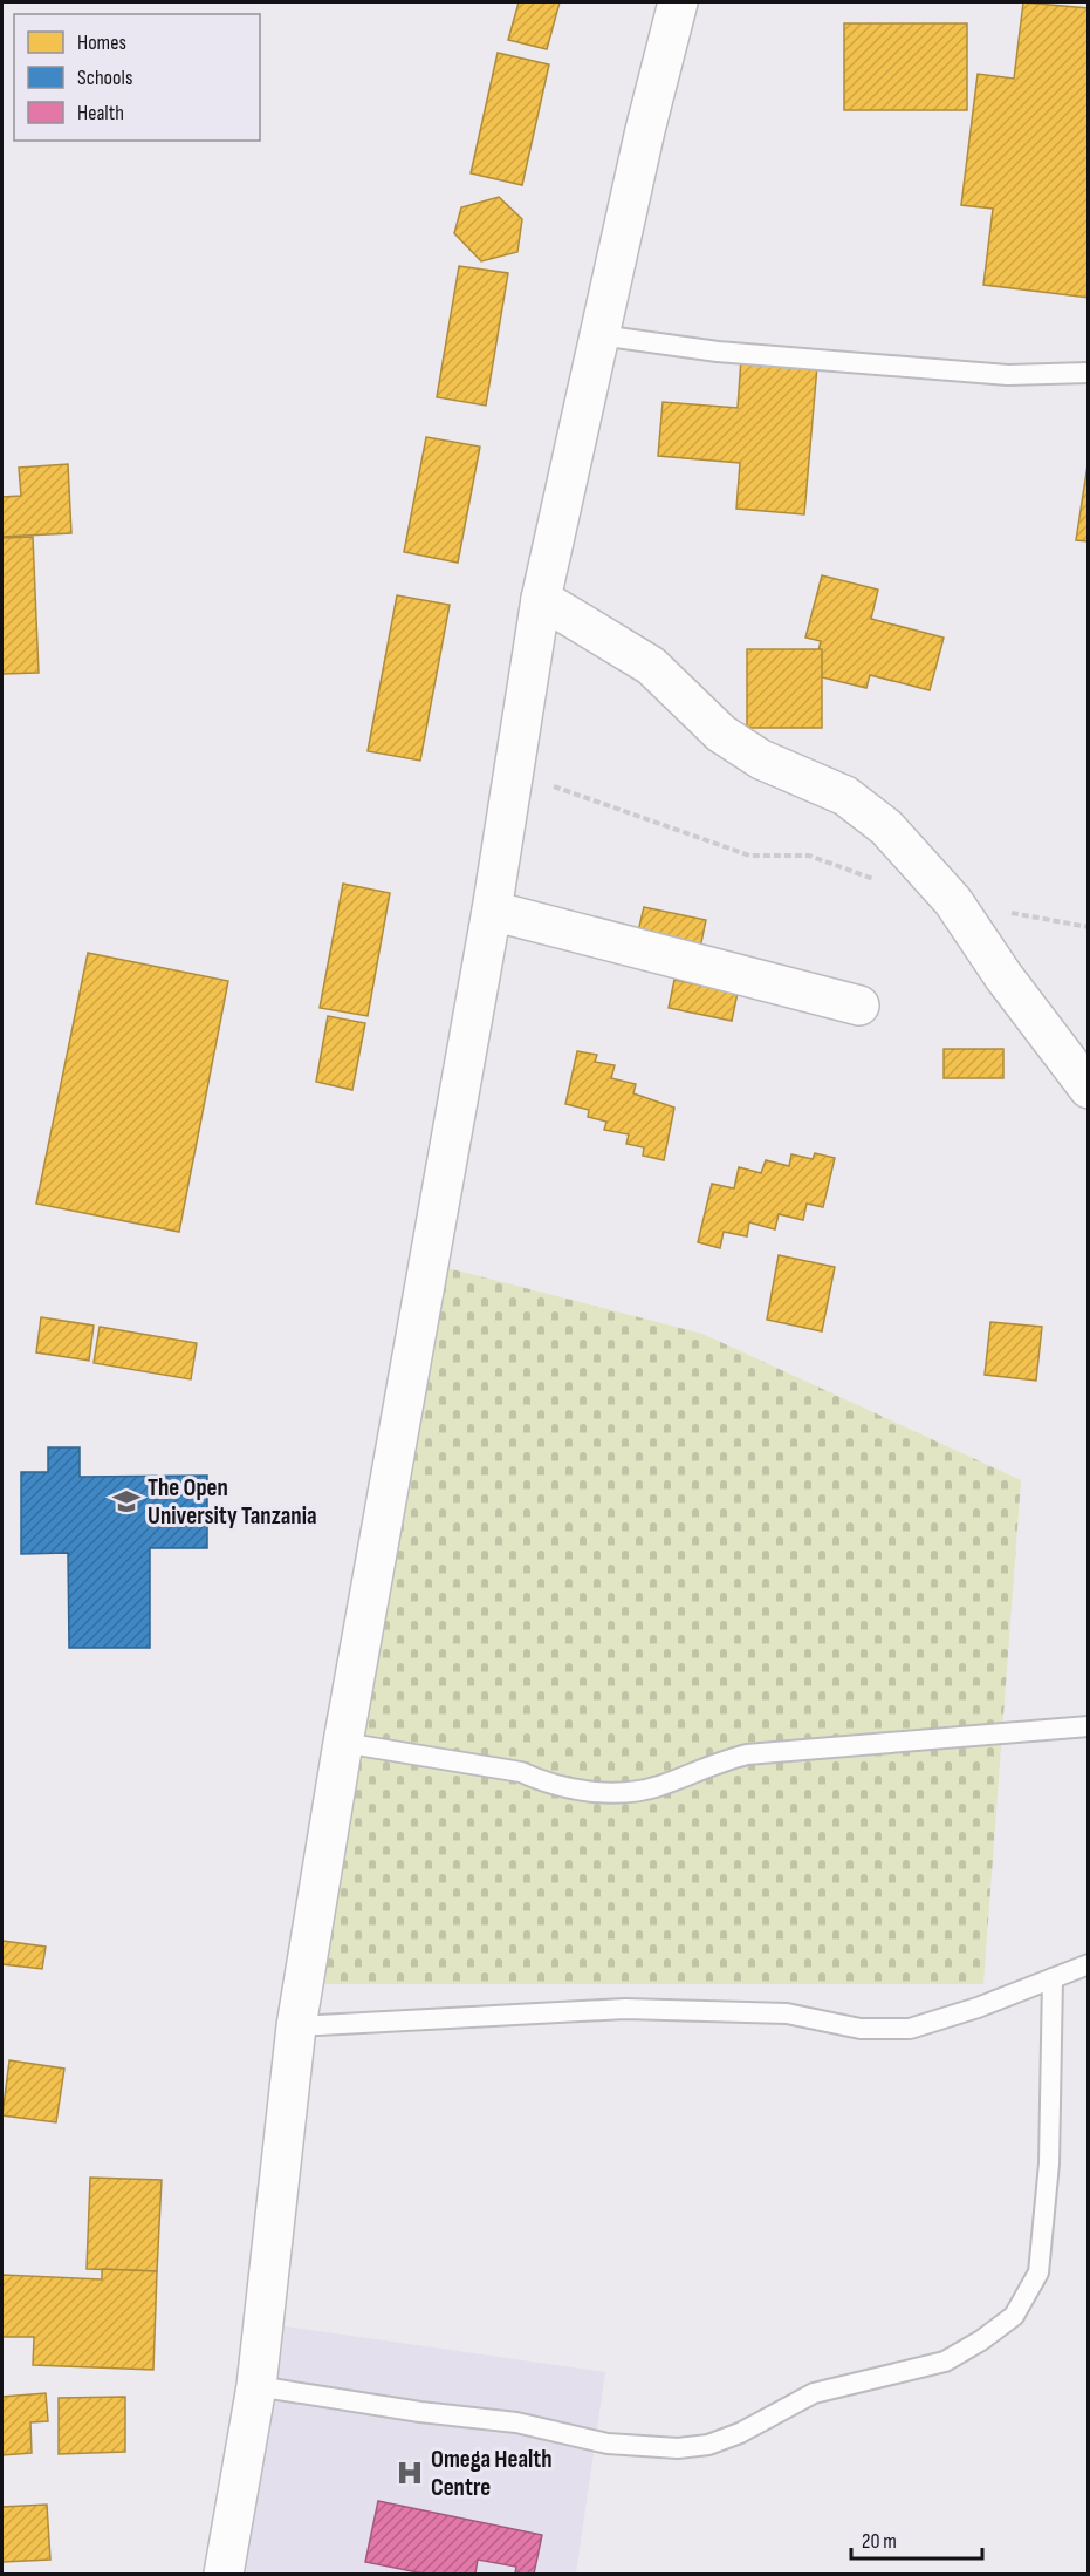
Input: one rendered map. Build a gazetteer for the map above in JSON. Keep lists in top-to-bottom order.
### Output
{
  "places": {
    "school or university": ["The Open University Tanzania"],
    "hospital": ["Omega Health Centre"]
  },
  "legend": ["Homes", "Schools", "Health"],
  "scale_bar": "20 m"
}
